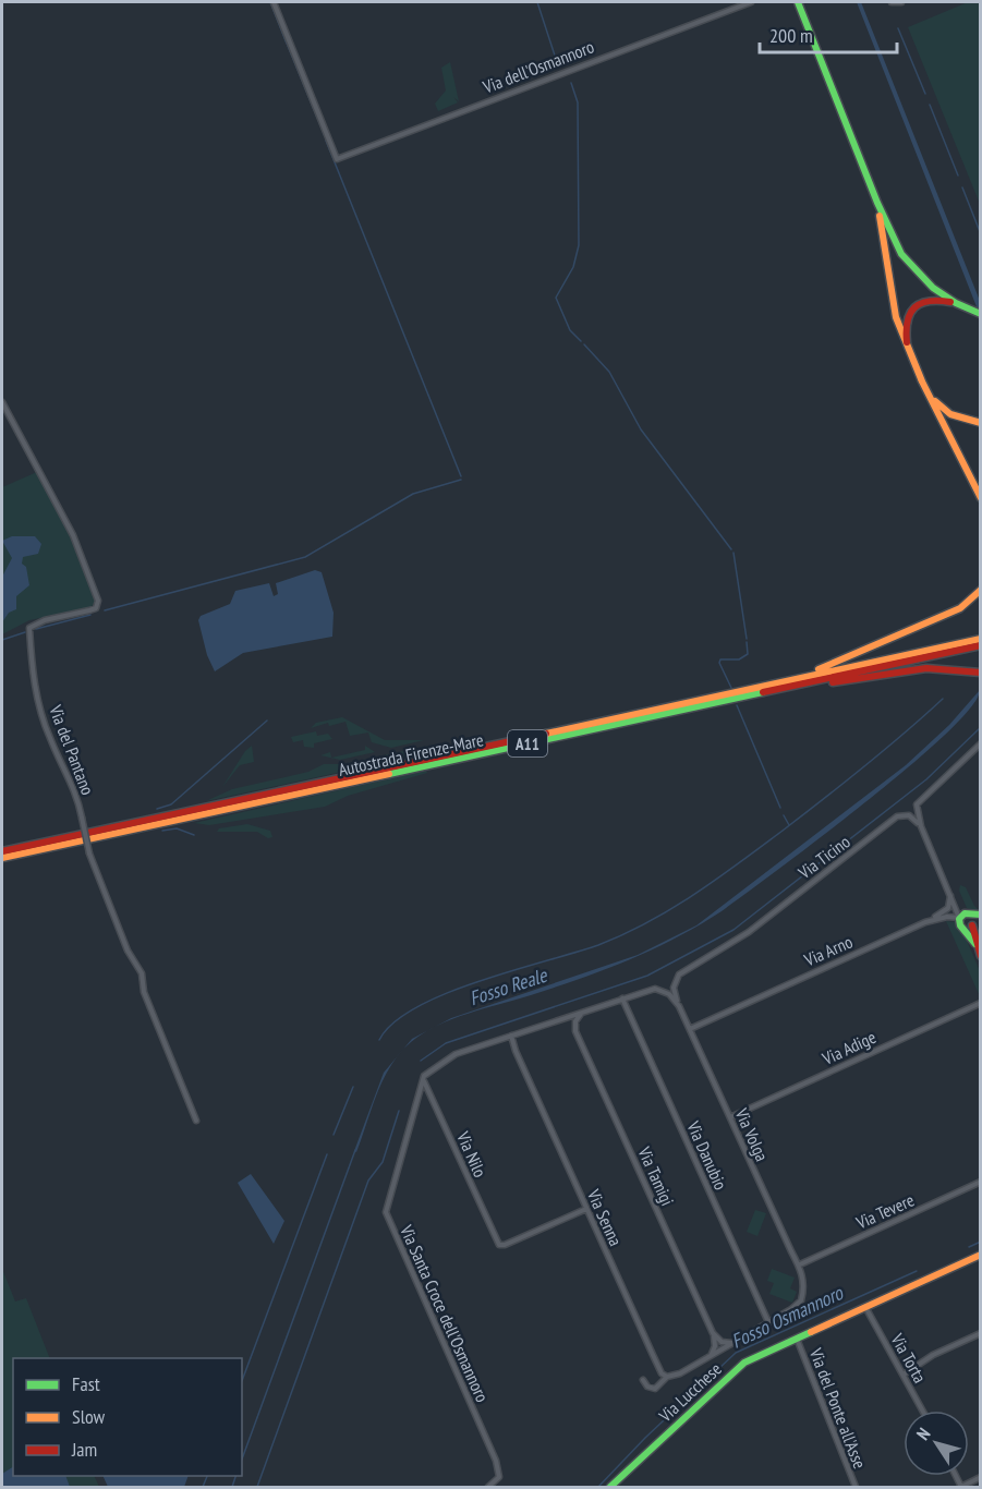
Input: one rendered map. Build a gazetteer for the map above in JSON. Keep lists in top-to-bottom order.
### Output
{
  "streets": {
    "main road": [
      "A11",
      "Autostrada Firenze-Mare",
      "Via Arno",
      "Via Lucchese"
    ],
    "street": [
      "Via dell'Osmannoro",
      "Via del Pantano",
      "Via Ticino",
      "Via Adige",
      "Via Volga",
      "Via Nilo",
      "Via Danubio",
      "Via Tamigi",
      "Via Tevere",
      "Via Senna",
      "Via Santa Croce dell'Osmannoro",
      "Via Torta",
      "Via del Ponte all'Asse"
    ]
  },
  "crossings": [
    ["Via Ticino", "Via Volga"],
    ["Via Arno", "Via Volga"],
    ["Via Adige", "Via Volga"],
    ["Via Volga", "Via Danubio"],
    ["Via Volga", "Via Tevere"],
    ["Via Volga", "Via Senna"],
    ["Via Nilo", "Via Senna"],
    ["Via Nilo", "Via Santa Croce dell'Osmannoro"],
    ["Via Torta", "Via Lucchese"],
    ["Via Lucchese", "Via del Ponte all'Asse"]
  ],
  "water": ["Fosso Reale", "Fosso Osmannoro"],
  "legend": ["Fast", "Slow", "Jam"],
  "scale_bar": "200 m",
  "north": "top left"
}
